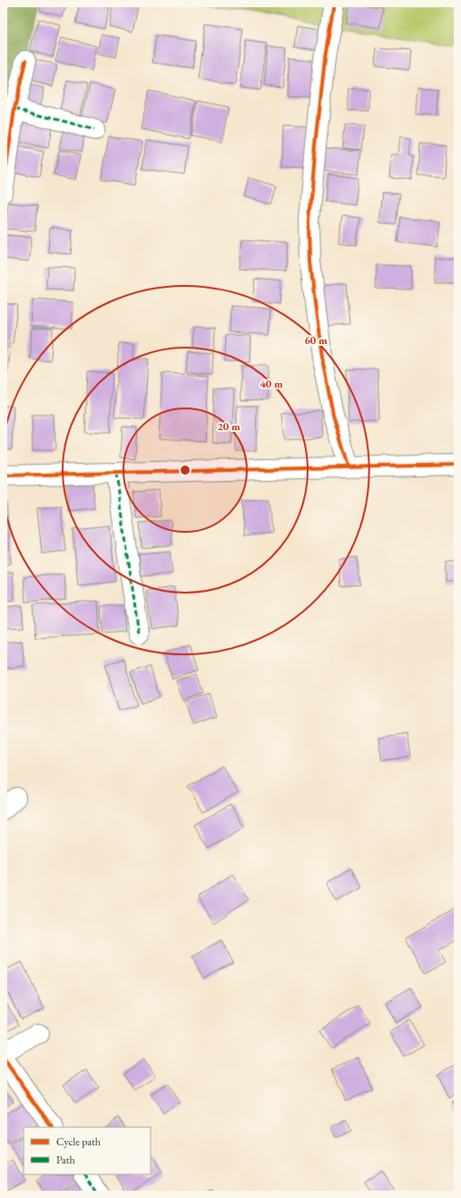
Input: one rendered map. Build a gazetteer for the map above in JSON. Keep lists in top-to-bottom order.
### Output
{
  "legend": ["Cycle path", "Path"],
  "rings": ["60 m", "40 m", "20 m"]
}
